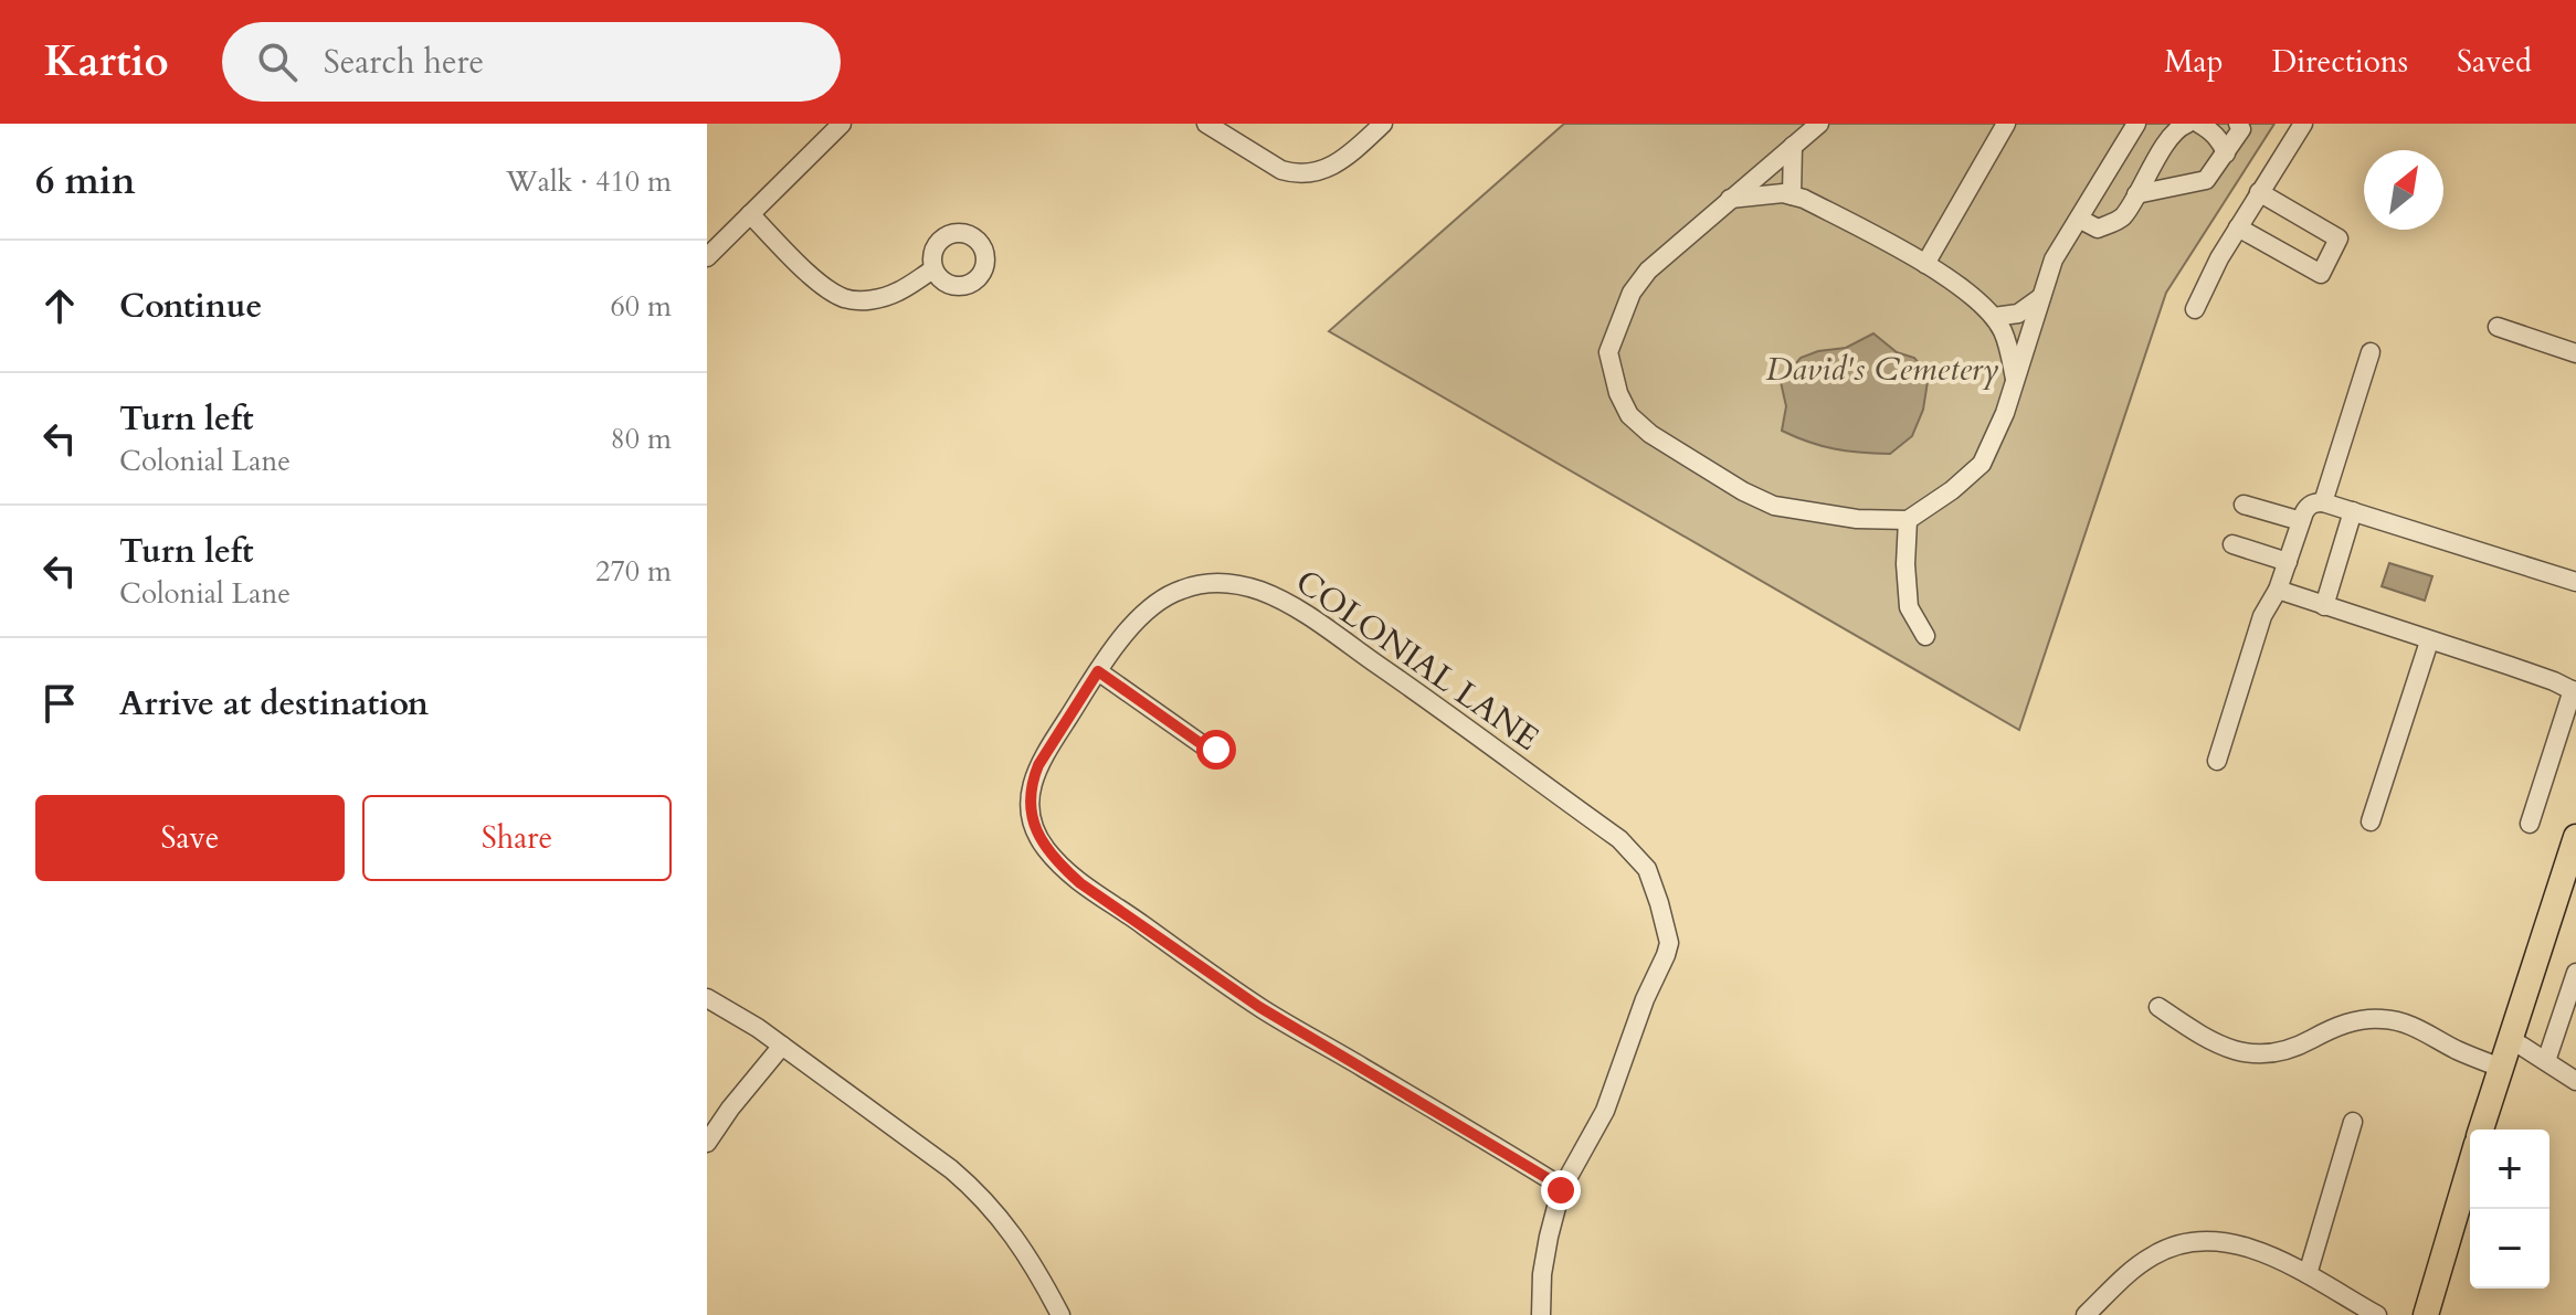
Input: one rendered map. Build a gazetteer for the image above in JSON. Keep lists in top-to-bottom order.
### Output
{
  "streets": {
    "street": ["COLONIAL LANE"]
  },
  "parks": ["David's Cemetery"],
  "north": "top right",
  "page": {
    "header": "Kartio",
    "search": "Search here",
    "nav": ["Map", "Directions", "Saved"],
    "heading": ["6 min", "Walk · 410 m"],
    "list": [
      ["Continue", "60 m"],
      ["Turn left", "Colonial Lane", "80 m"],
      ["Turn left", "Colonial Lane", "270 m"],
      "Arrive at destination"
    ],
    "buttons": ["Save", "Share"],
    "map_buttons": ["+", "−"]
  }
}
